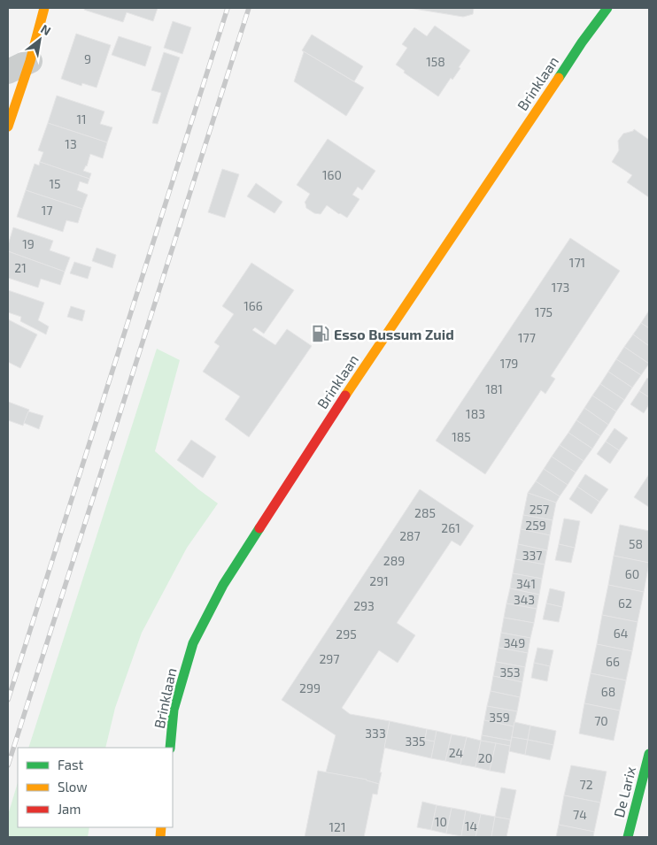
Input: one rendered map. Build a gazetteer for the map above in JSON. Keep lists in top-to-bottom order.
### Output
{
  "streets": {
    "main road": ["Brinklaan", "De Larix"]
  },
  "places": {
    "fuel station": ["Esso Bussum Zuid"]
  },
  "house_numbers": [
    "9",
    "158",
    "11",
    "13",
    "160",
    "15",
    "17",
    "19",
    "171",
    "21",
    "173",
    "166",
    "175",
    "177",
    "179",
    "181",
    "183",
    "185",
    "257",
    "285",
    "259",
    "261",
    "287",
    "58",
    "337",
    "289",
    "60",
    "291",
    "341",
    "343",
    "62",
    "293",
    "64",
    "295",
    "349",
    "297",
    "66",
    "353",
    "299",
    "68",
    "359",
    "70",
    "333",
    "335",
    "24",
    "20",
    "72",
    "74",
    "10",
    "14",
    "121"
  ],
  "legend": ["Fast", "Slow", "Jam"],
  "north": "top right"
}
